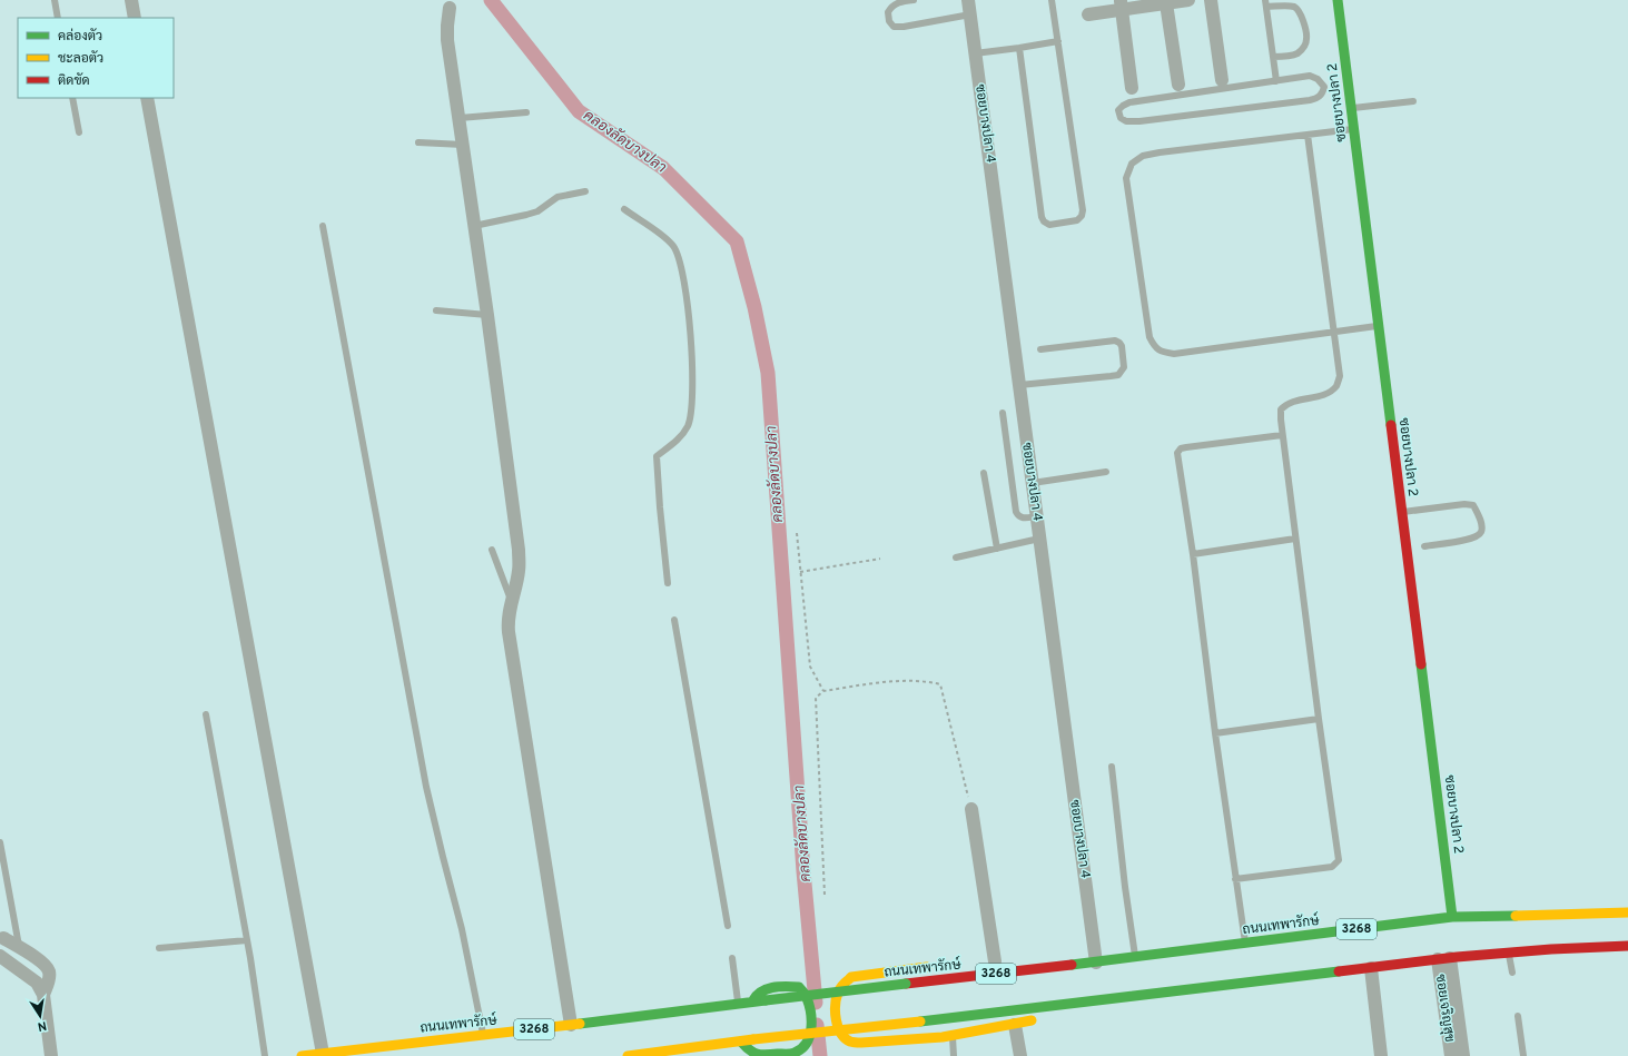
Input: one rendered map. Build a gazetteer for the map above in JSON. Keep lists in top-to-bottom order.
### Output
{
  "streets": {
    "main road": ["ซอยบางปลา 2", "ถนนเทพารักษ์", "3268"],
    "street": ["ซอยบางปลา 4", "ซอยเจริญสุข"]
  },
  "crossings": [
    ["ซอยบางปลา 2", "ถนนเทพารักษ์"],
    ["ซอยบางปลา 4", "ถนนเทพารักษ์"]
  ],
  "water": ["คลองลัดบางปลา"],
  "legend": ["คล่องตัว", "ชะลอตัว", "ติดขัด"],
  "north": "bottom"
}
